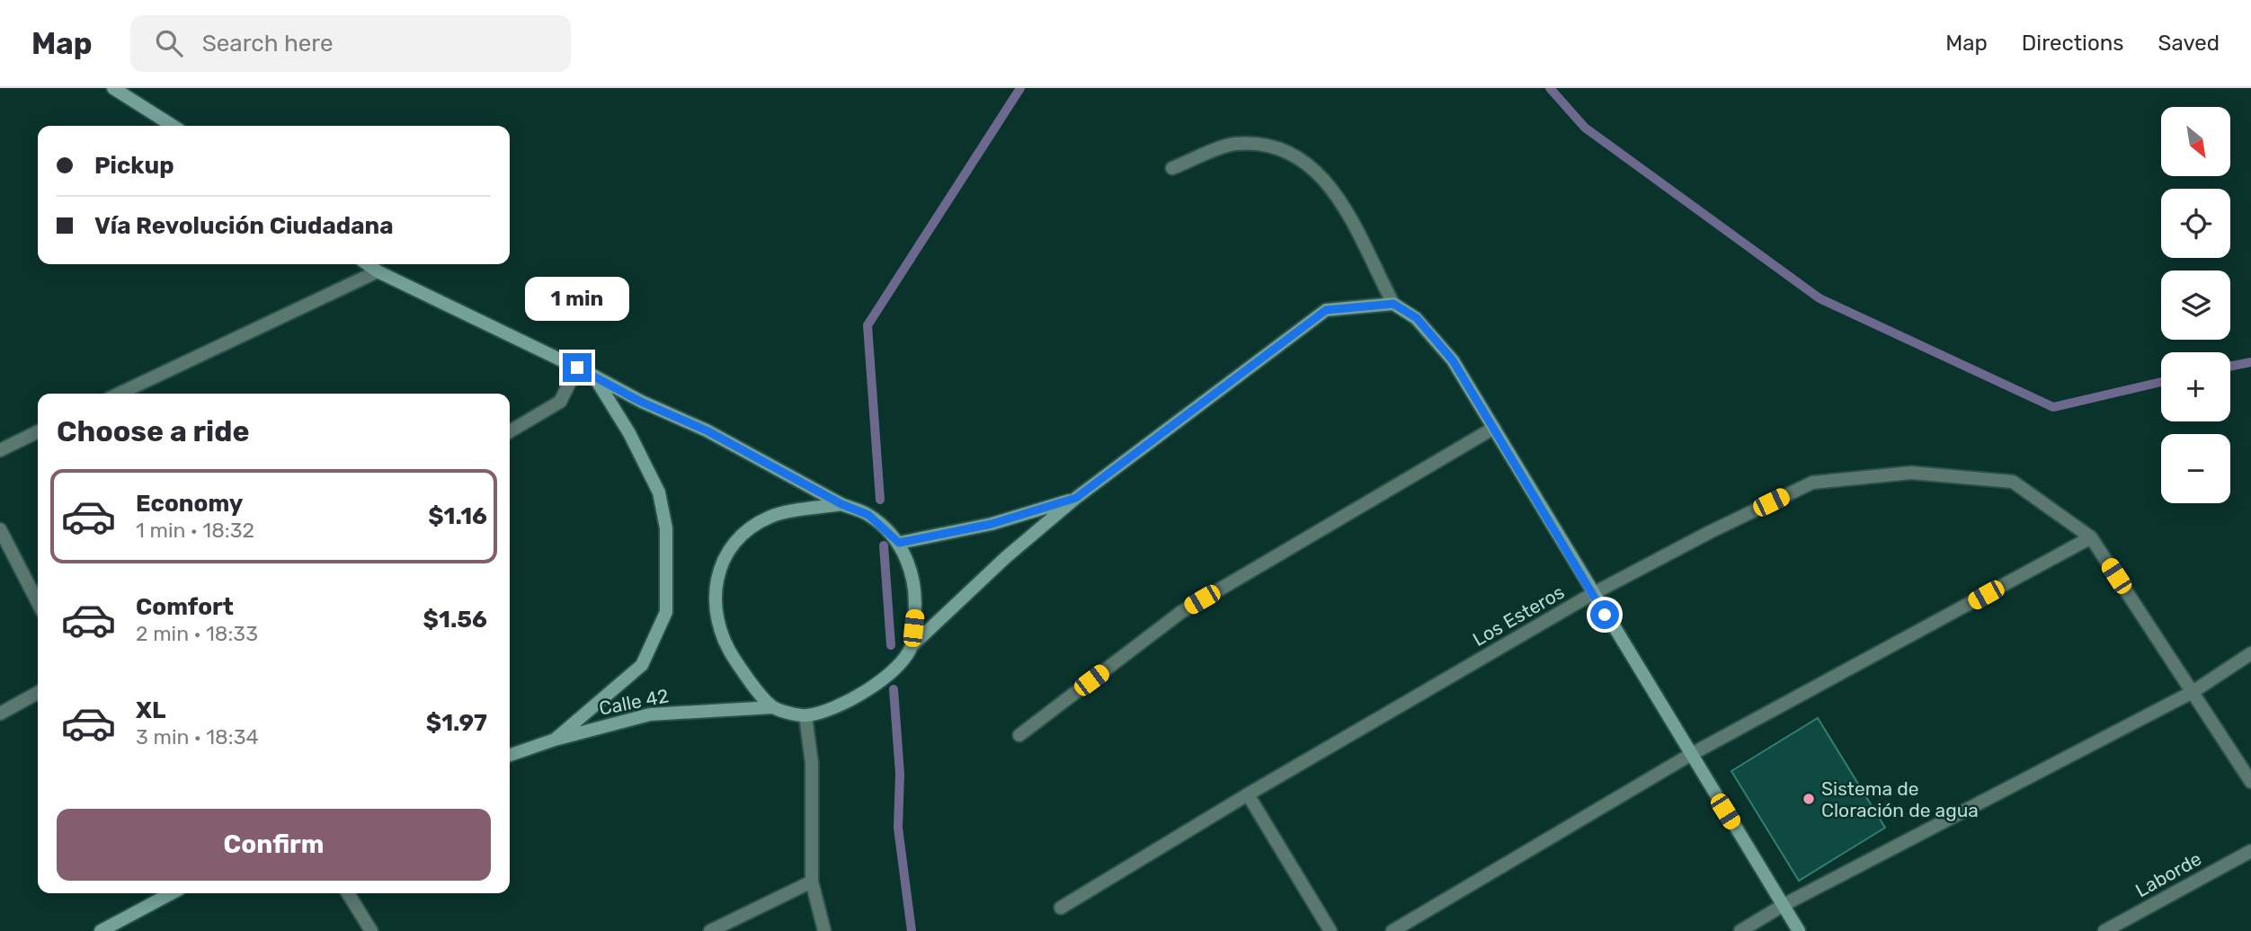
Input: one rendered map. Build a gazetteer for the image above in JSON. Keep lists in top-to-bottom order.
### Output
{
  "streets": {
    "main road": ["Calle 42"],
    "street": ["Los Esteros", "Laborde"]
  },
  "places": ["Sistema de Cloración de agua"],
  "north": "bottom right",
  "page": {
    "header": "Map",
    "search": "Search here",
    "nav": ["Map", "Directions", "Saved"],
    "map_buttons": ["+", "−"],
    "banner": ["Pickup", "Vía Revolución Ciudadana"],
    "bubble": "1 min",
    "heading": "Choose a ride",
    "list": [
      {
        "name": "Economy",
        "note": "1 min · 18:32",
        "value": "$1.16"
      },
      {
        "name": "Comfort",
        "note": "2 min · 18:33",
        "value": "$1.56"
      },
      {
        "name": "XL",
        "note": "3 min · 18:34",
        "value": "$1.97"
      }
    ],
    "buttons": "Confirm"
  }
}
